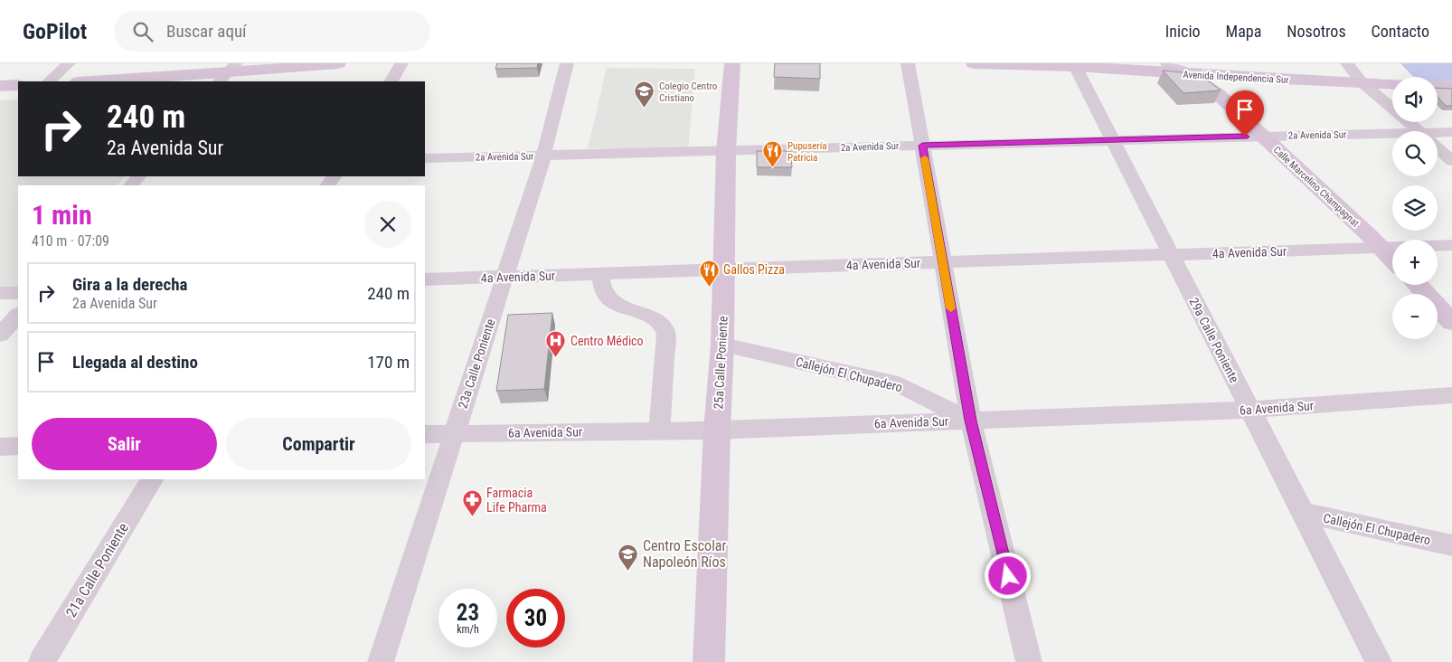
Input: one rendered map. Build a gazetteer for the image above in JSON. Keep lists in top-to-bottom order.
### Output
{
  "streets": {
    "street": [
      "Avenida Independencia Sur",
      "2a Avenida Sur",
      "Calle Marcelino Champagnat",
      "4a Avenida Sur",
      "29a Calle Poniente",
      "25a Calle Poniente",
      "23a Calle Poniente",
      "Callejón El Chupadero",
      "6a Avenida Sur",
      "21a Calle Poniente"
    ]
  },
  "crossings": [
    ["Avenida Independencia Sur", "Calle Marcelino Champagnat"],
    ["Avenida Independencia Sur", "29a Calle Poniente"],
    ["2a Avenida Sur", "Calle Marcelino Champagnat"],
    ["2a Avenida Sur", "29a Calle Poniente"],
    ["2a Avenida Sur", "25a Calle Poniente"],
    ["2a Avenida Sur", "23a Calle Poniente"],
    ["Calle Marcelino Champagnat", "4a Avenida Sur"],
    ["4a Avenida Sur", "29a Calle Poniente"],
    ["4a Avenida Sur", "25a Calle Poniente"],
    ["4a Avenida Sur", "23a Calle Poniente"],
    ["29a Calle Poniente", "Callejón El Chupadero"],
    ["29a Calle Poniente", "6a Avenida Sur"],
    ["25a Calle Poniente", "Callejón El Chupadero"],
    ["25a Calle Poniente", "6a Avenida Sur"],
    ["23a Calle Poniente", "6a Avenida Sur"],
    ["Callejón El Chupadero", "6a Avenida Sur"]
  ],
  "places": {
    "school or university": ["Colegio Centro Cristiano", "Centro Escolar Napoleón Ríos"],
    "restaurant": ["Pupusería Patricia", "Gallos Pizza"],
    "hospital": ["Centro Médico"],
    "pharmacy": ["Farmacia Life Pharma"]
  },
  "page": {
    "header": "GoPilot",
    "search": "Buscar aquí",
    "nav": [
      "Inicio",
      "Mapa",
      "Nosotros",
      "Contacto"
    ],
    "map_buttons": ["+", "−"],
    "turn": ["240 m", "2a Avenida Sur"],
    "heading": ["1 min", "410 m · 07:09"],
    "list": [
      {
        "name": "Gira a la derecha",
        "note": "2a Avenida Sur",
        "value": "240 m"
      },
      {
        "name": "Llegada al destino",
        "value": "170 m"
      }
    ],
    "buttons": ["Salir", "Compartir"],
    "speed": "23 km/h",
    "limit": "30"
  }
}
